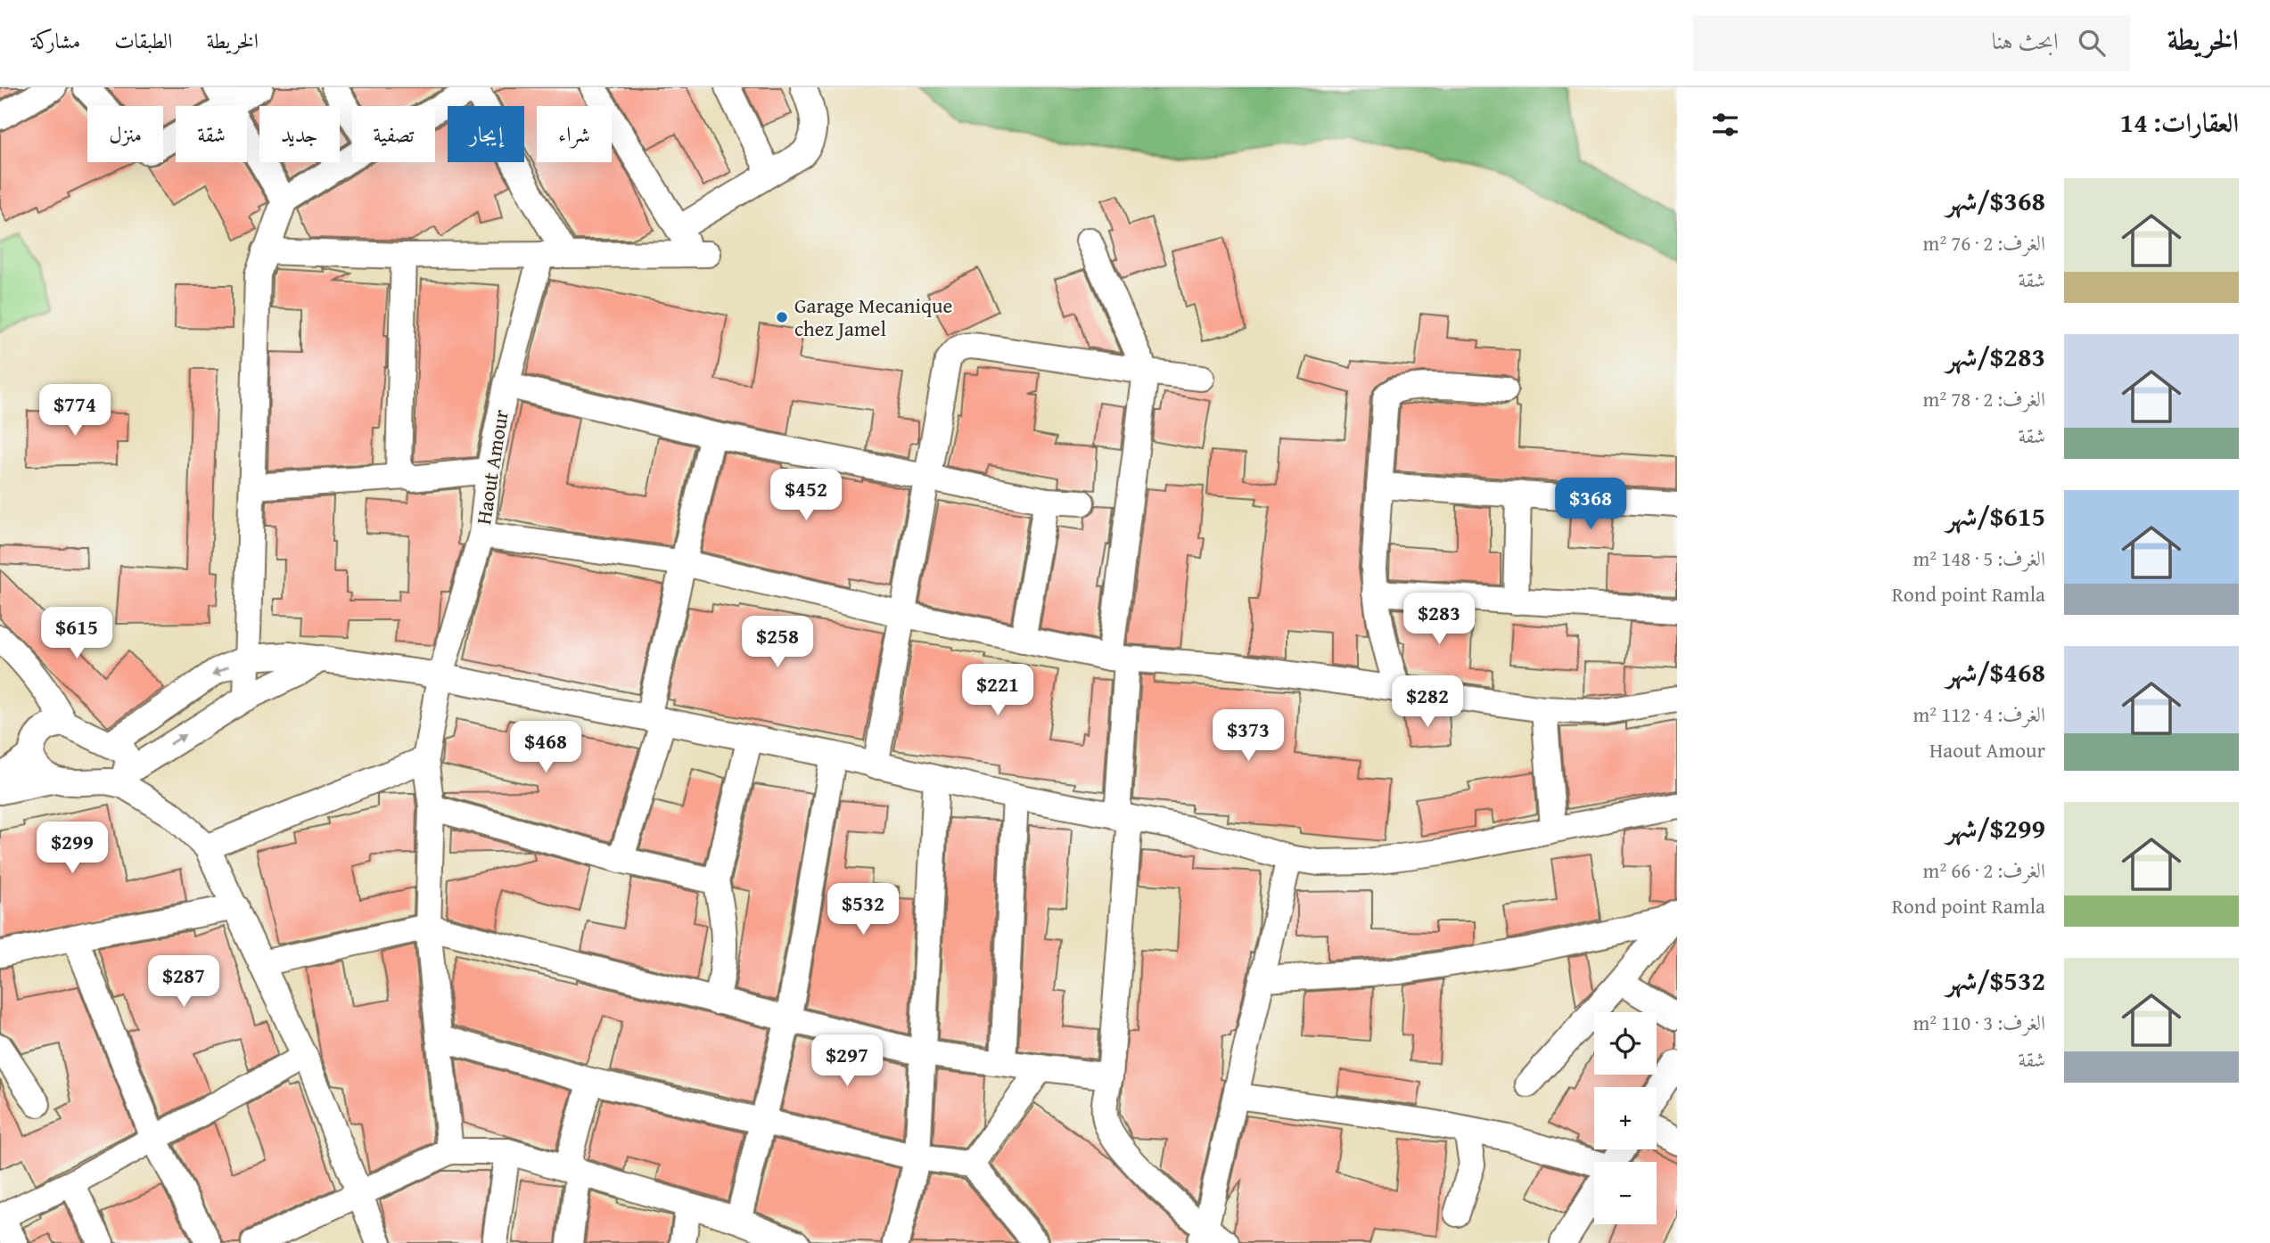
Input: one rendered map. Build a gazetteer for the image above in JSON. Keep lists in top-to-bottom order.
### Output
{
  "streets": {
    "street": ["Haout Amour"]
  },
  "places": ["Garage Mecanique chez Jamel"],
  "page": {
    "header": "الخريطة",
    "search": "ابحث هنا",
    "nav": ["الخريطة", "الطبقات", "مشاركة"],
    "heading": "العقارات: 14",
    "chip": [
      "شراء",
      "إيجار",
      "تصفية",
      "جديد",
      "شقة",
      "منزل"
    ],
    "list": [
      {
        "name": "$368/شهر",
        "note": "الغرف: 2 · 76 m² · شقة"
      },
      {
        "name": "$283/شهر",
        "note": "الغرف: 2 · 78 m² · شقة"
      },
      {
        "name": "$615/شهر",
        "note": "الغرف: 5 · 148 m² · Rond point Ramla"
      },
      {
        "name": "$468/شهر",
        "note": "الغرف: 4 · 112 m² · Haout Amour"
      },
      {
        "name": "$299/شهر",
        "note": "الغرف: 2 · 66 m² · Rond point Ramla"
      },
      {
        "name": "$532/شهر",
        "note": "الغرف: 3 · 110 m² · شقة"
      }
    ],
    "price": [
      "$774",
      "$452",
      "$368",
      "$283",
      "$615",
      "$258",
      "$221",
      "$282",
      "$373",
      "$468",
      "$299",
      "$532",
      "$287",
      "$297"
    ],
    "map_buttons": ["+", "−"]
  }
}
